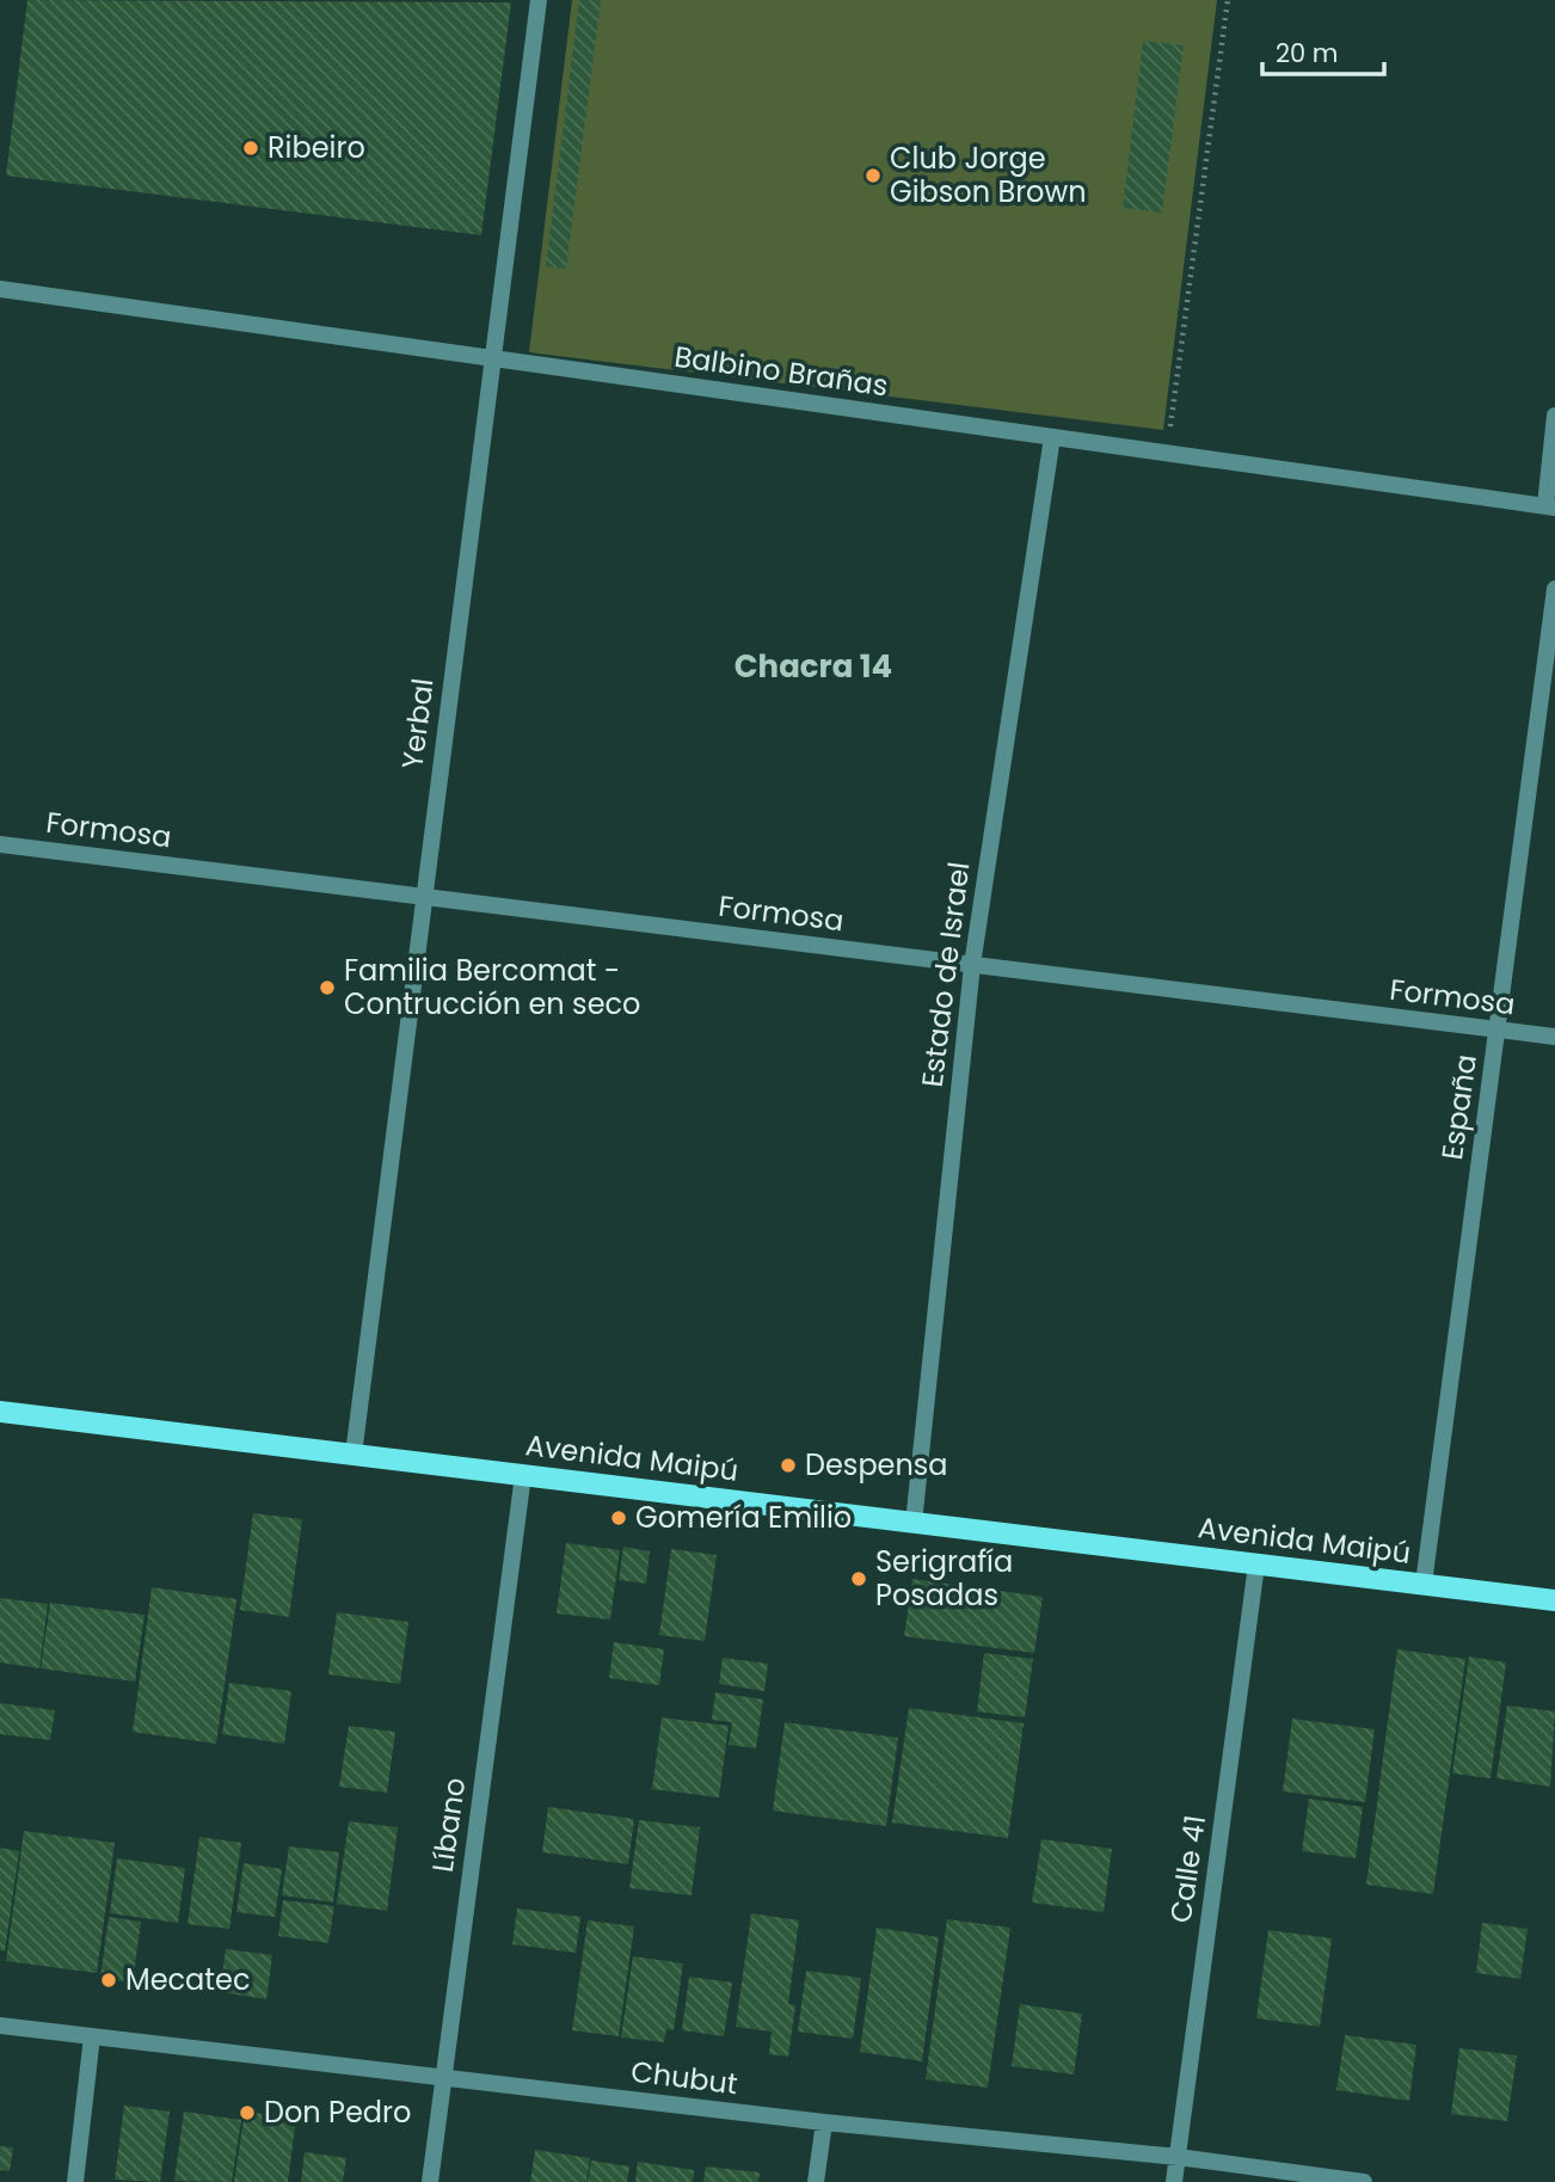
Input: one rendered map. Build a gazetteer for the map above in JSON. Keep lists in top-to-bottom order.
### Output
{
  "streets": {
    "main road": ["Avenida Maipú"],
    "street": [
      "Balbino Brañas",
      "Yerbal",
      "Formosa",
      "Estado de Israel",
      "España",
      "Líbano",
      "Calle 41",
      "Chubut"
    ]
  },
  "crossings": [
    ["Balbino Brañas", "Yerbal"],
    ["Balbino Brañas", "Estado de Israel"],
    ["Yerbal", "Formosa"],
    ["Yerbal", "Avenida Maipú"],
    ["Formosa", "Estado de Israel"],
    ["Formosa", "España"],
    ["Estado de Israel", "Avenida Maipú"],
    ["España", "Avenida Maipú"],
    ["Avenida Maipú", "Líbano"],
    ["Avenida Maipú", "Calle 41"],
    ["Líbano", "Chubut"],
    ["Calle 41", "Chubut"]
  ],
  "districts": ["Chacra 14"],
  "places": [
    "Ribeiro",
    "Club Jorge Gibson Brown",
    "Familia Bercomat - Contrucción en seco",
    "Despensa",
    "Gomería Emilio",
    "Serigrafía Posadas",
    "Mecatec",
    "Don Pedro"
  ],
  "scale_bar": "20 m"
}
